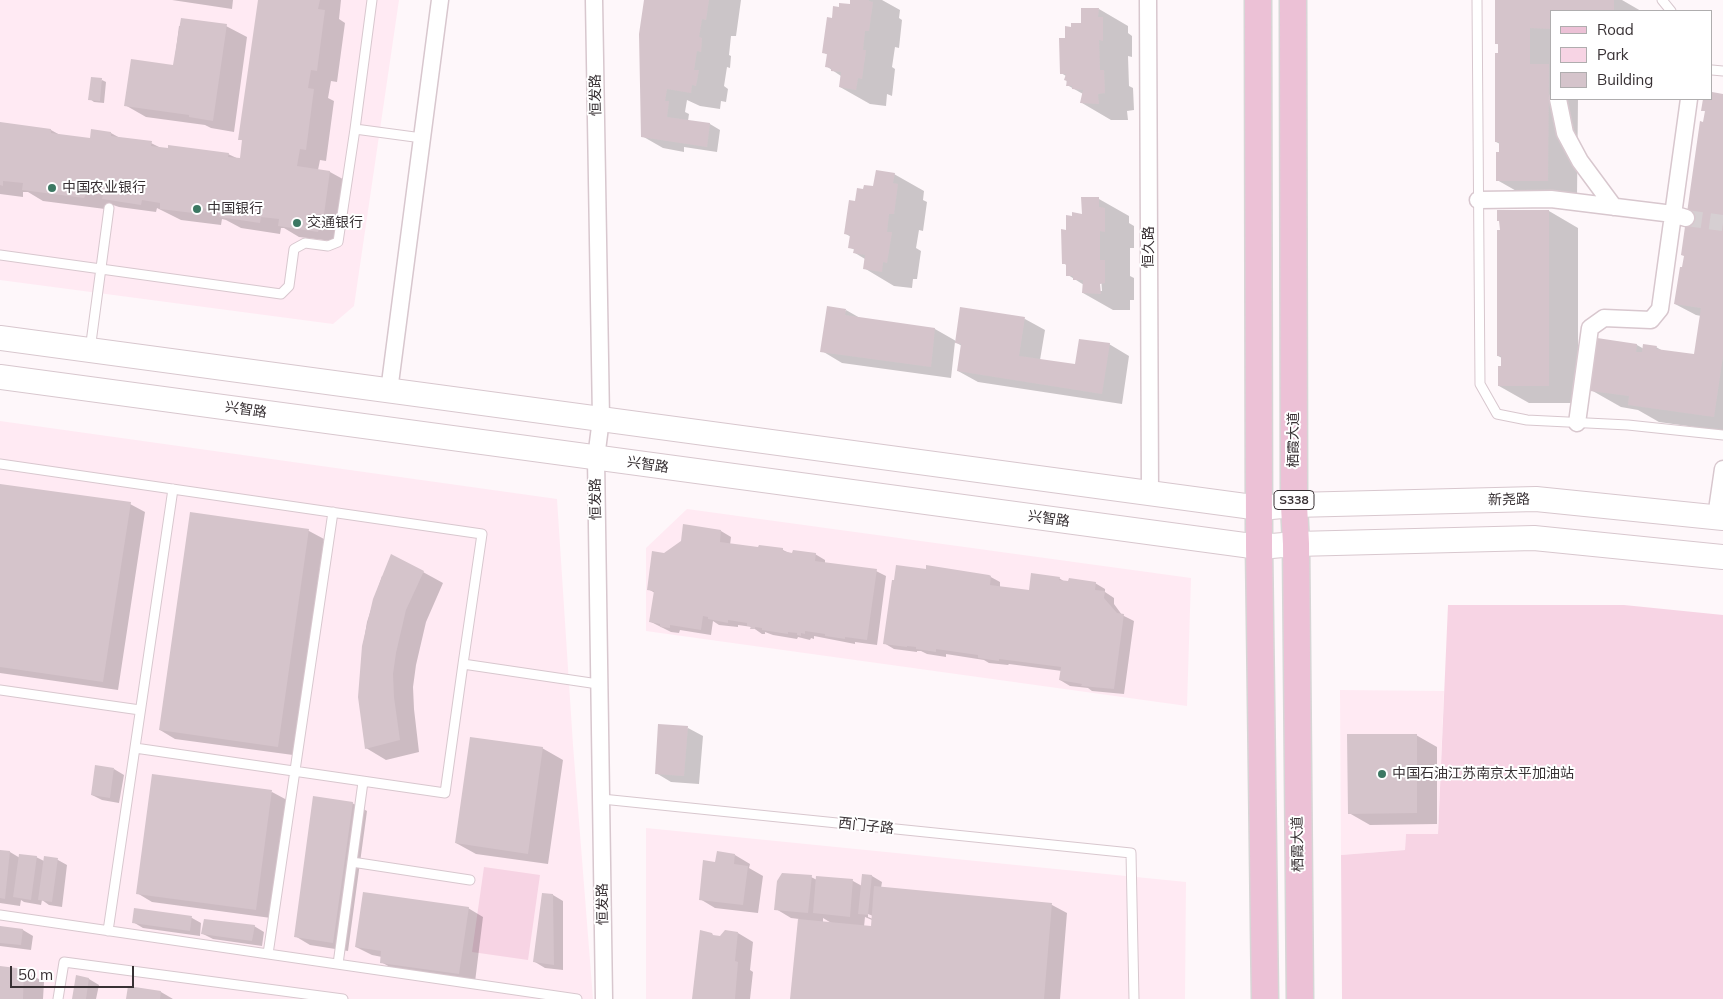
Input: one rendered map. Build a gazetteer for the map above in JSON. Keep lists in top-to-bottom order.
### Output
{
  "streets": {
    "main road": [
      "兴智路",
      "栖霞大道",
      "S338",
      "新尧路"
    ],
    "street": ["恒发路", "恒久路"],
    "lane": ["西门子路"]
  },
  "crossings": [
    ["恒发路", "兴智路"],
    ["恒发路", "西门子路"],
    ["兴智路", "栖霞大道"],
    ["兴智路", "S338"],
    ["栖霞大道", "新尧路"]
  ],
  "places": [
    "中国农业银行",
    "中国银行",
    "交通银行",
    "中国石油江苏南京太平加油站"
  ],
  "legend": ["Road", "Park", "Building"],
  "scale_bar": "50 m"
}
